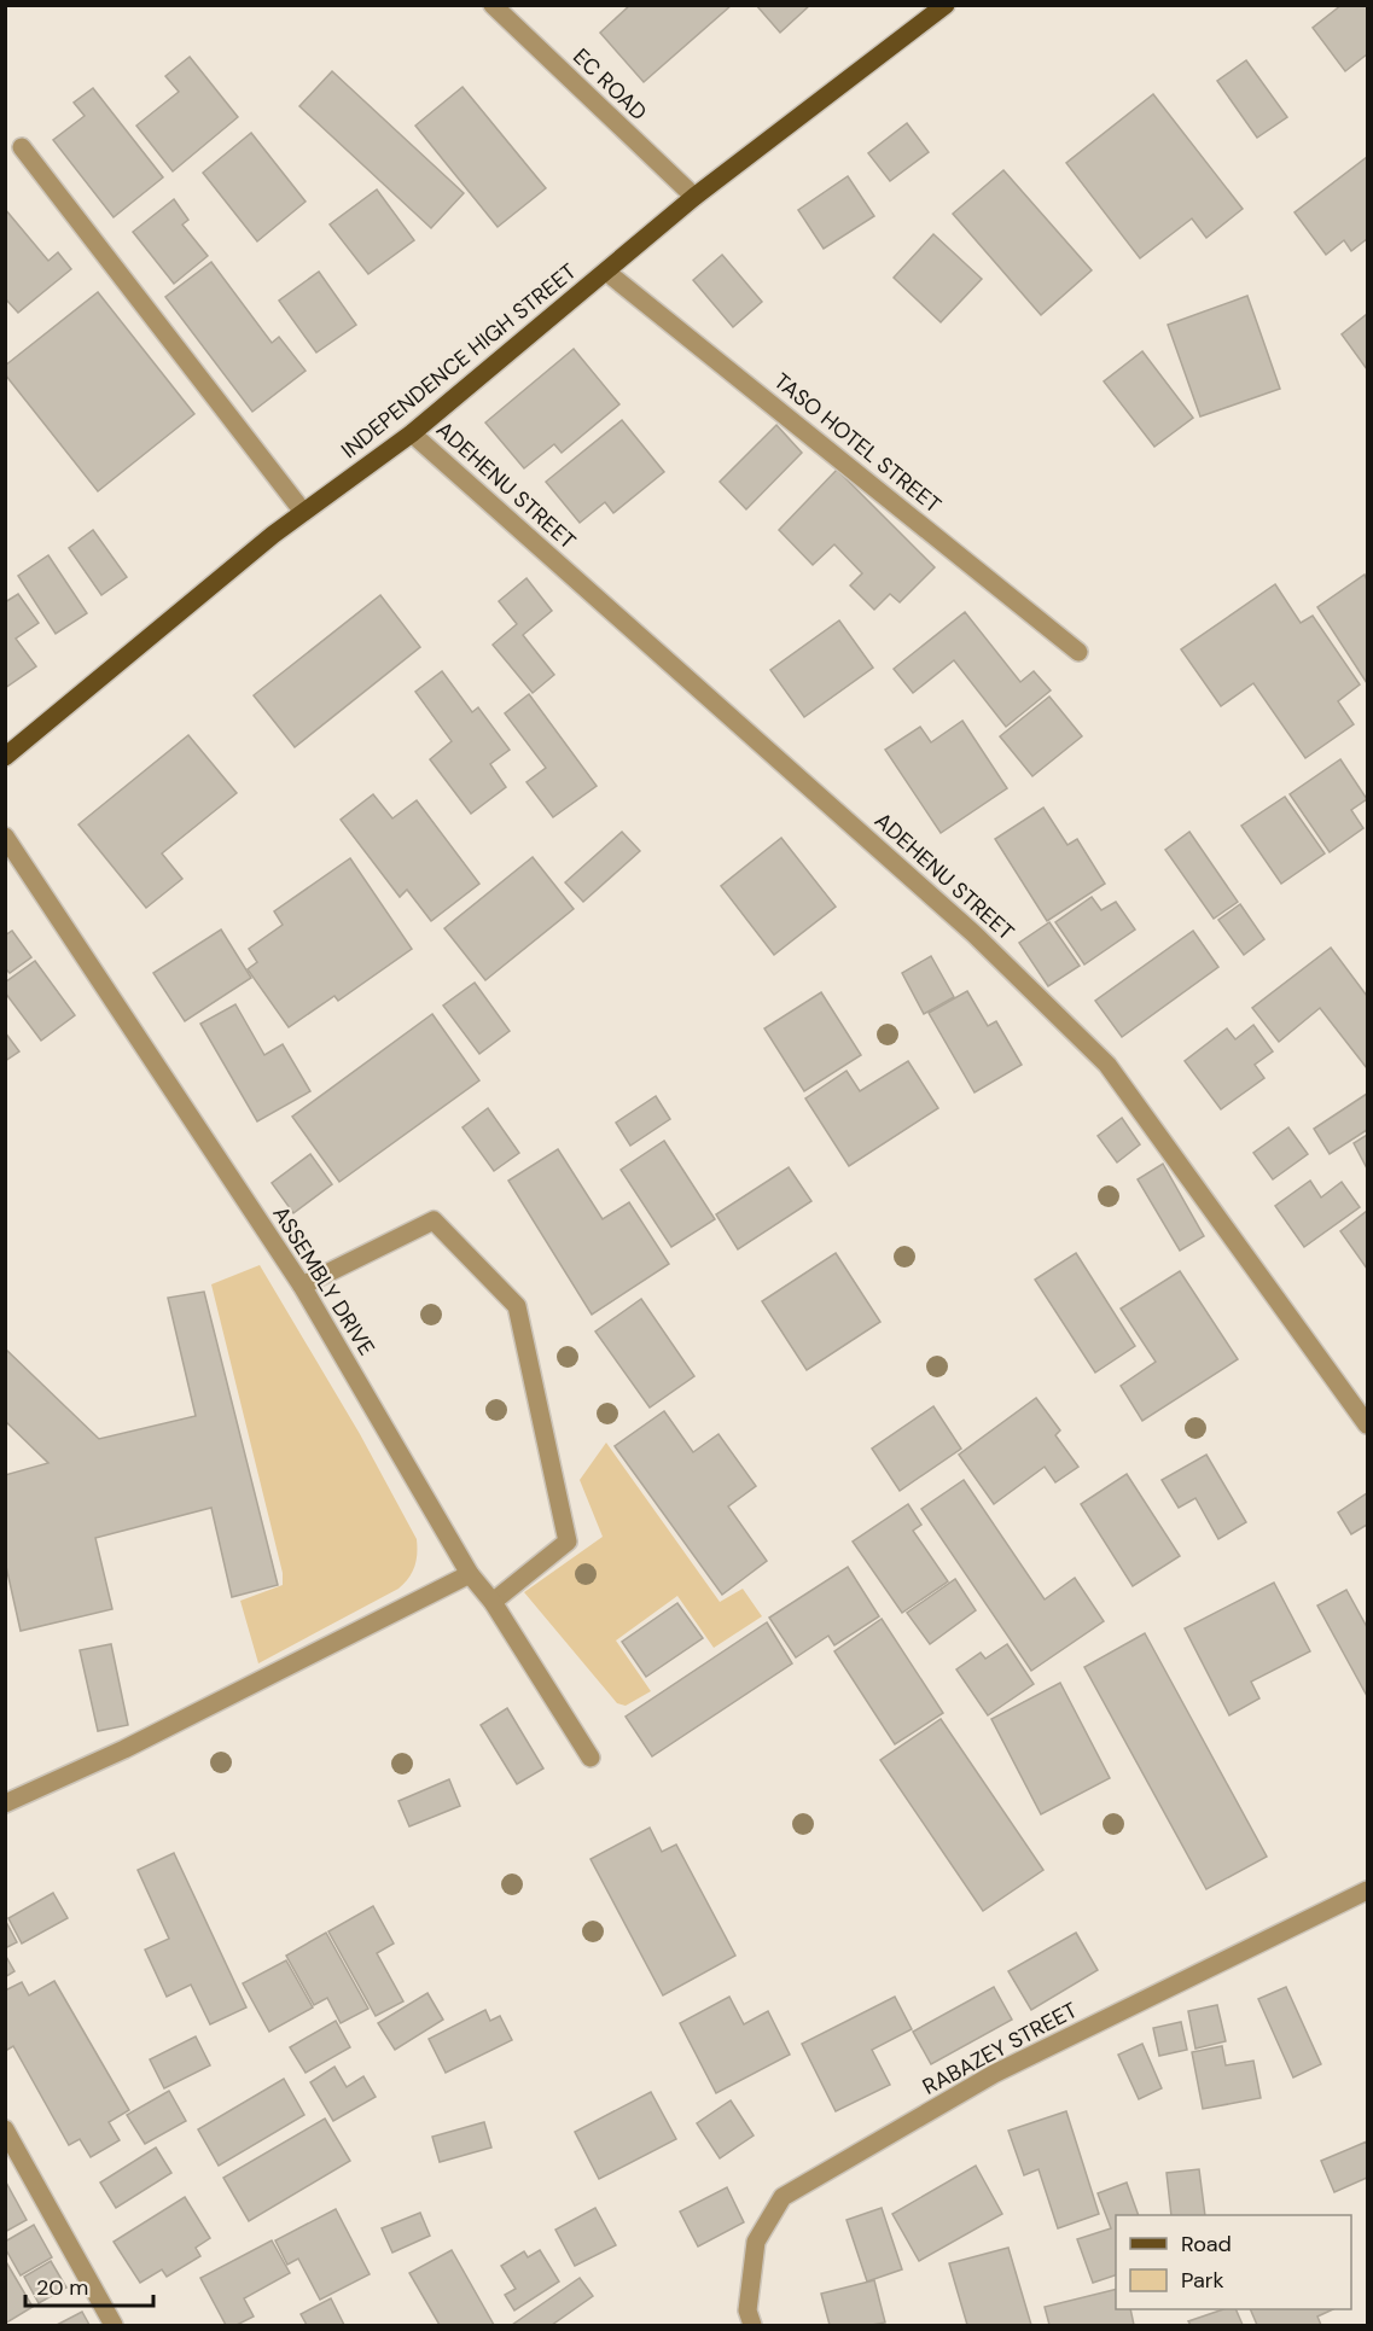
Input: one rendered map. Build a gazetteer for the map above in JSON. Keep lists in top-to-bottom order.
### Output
{
  "streets": {
    "main road": ["INDEPENDENCE HIGH STREET"],
    "street": [
      "EC ROAD",
      "TASO HOTEL STREET",
      "ADEHENU STREET",
      "ASSEMBLY DRIVE",
      "RABAZEY STREET"
    ]
  },
  "crossings": [
    ["EC ROAD", "INDEPENDENCE HIGH STREET"],
    ["INDEPENDENCE HIGH STREET", "TASO HOTEL STREET"],
    ["INDEPENDENCE HIGH STREET", "ADEHENU STREET"]
  ],
  "legend": ["Road", "Park"],
  "scale_bar": "20 m"
}
